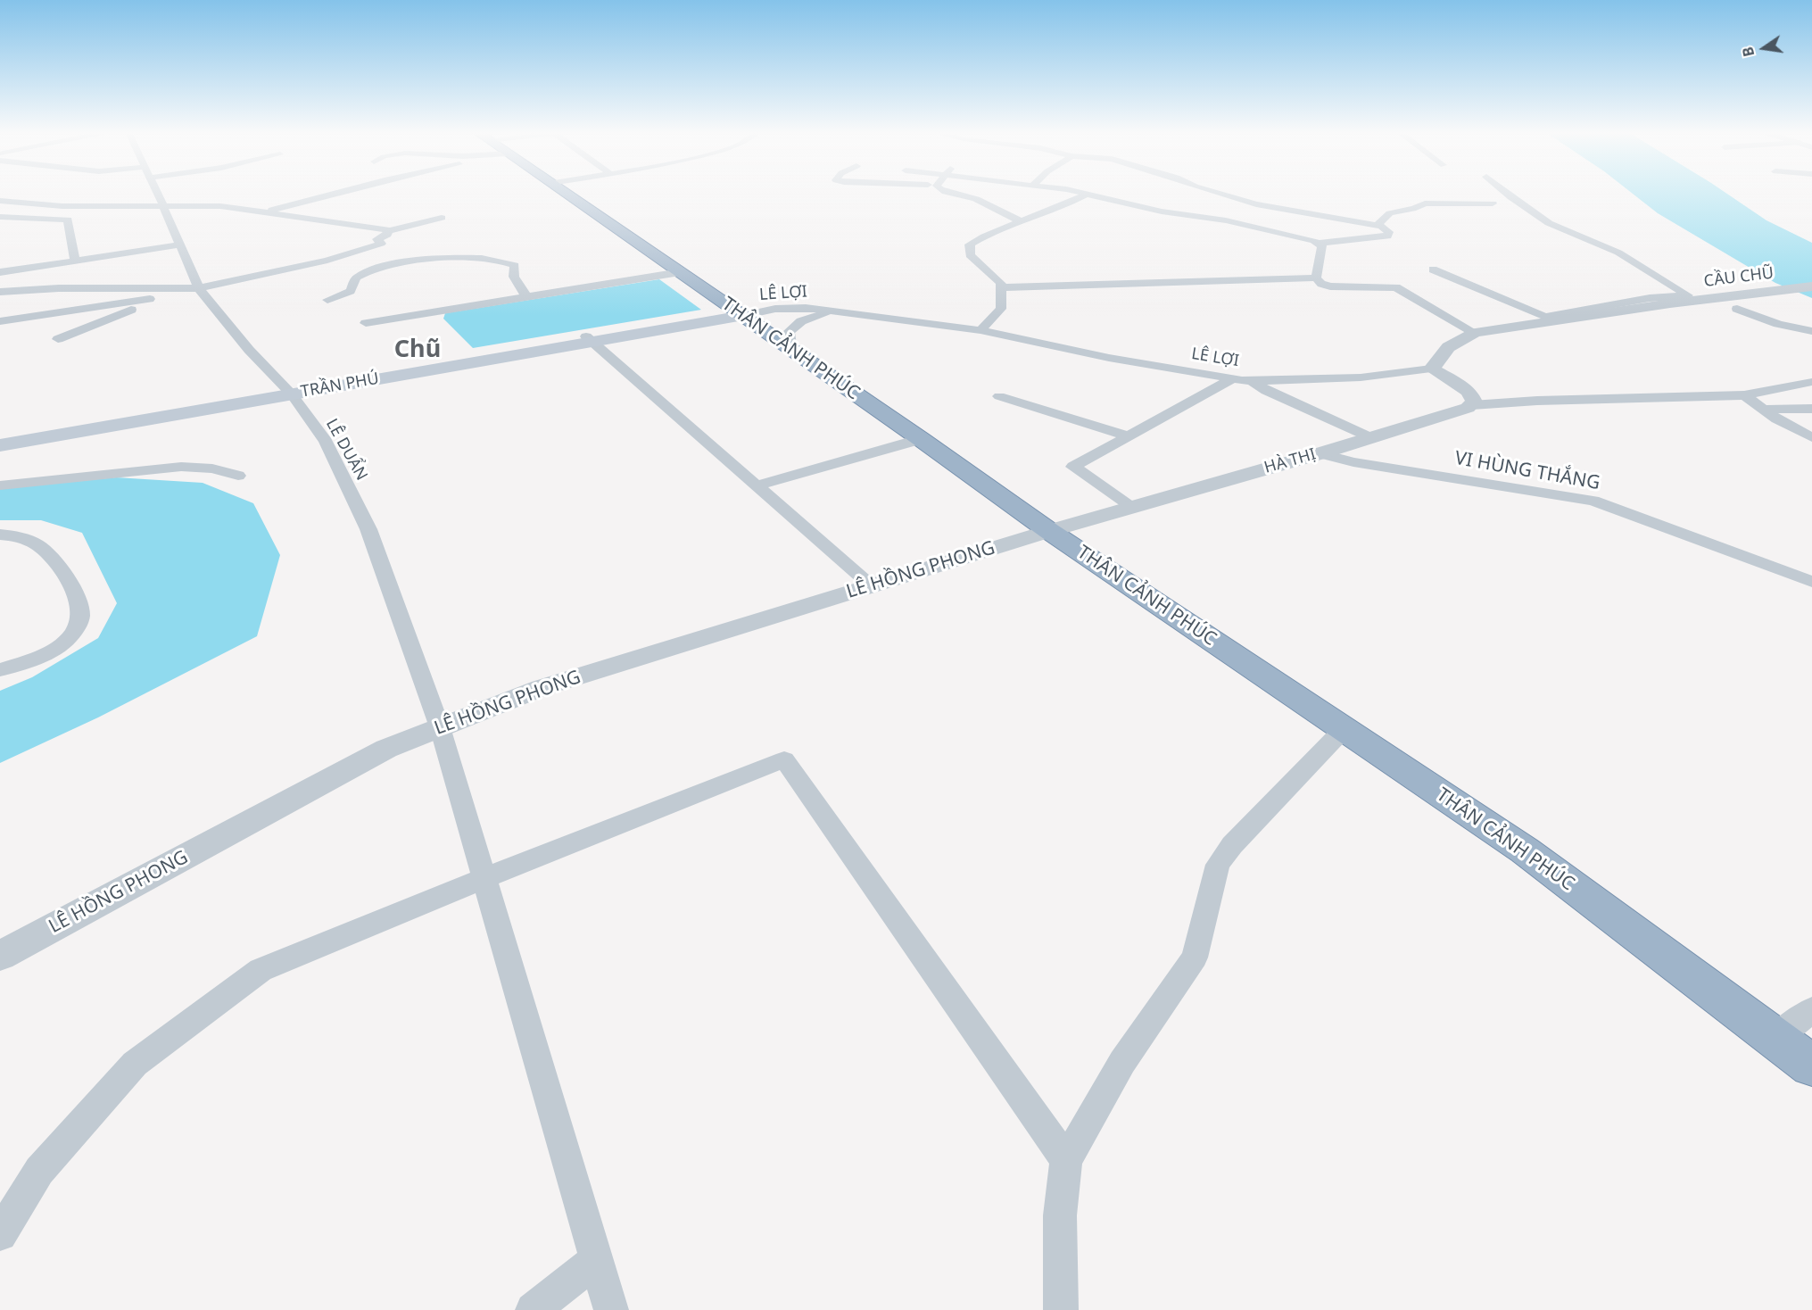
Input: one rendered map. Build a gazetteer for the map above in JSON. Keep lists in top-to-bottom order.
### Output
{
  "streets": {
    "highway": ["THÂN CẢNH PHÚC"],
    "main road": ["TRẦN PHÚ"],
    "street": [
      "CẦU CHŨ",
      "LÊ LỢI",
      "LÊ DUẨN",
      "HÀ THỊ",
      "VI HÙNG THẮNG",
      "LÊ HỒNG PHONG"
    ]
  },
  "crossings": [
    ["LÊ LỢI", "THÂN CẢNH PHÚC"],
    ["LÊ LỢI", "TRẦN PHÚ"],
    ["THÂN CẢNH PHÚC", "TRẦN PHÚ"],
    ["THÂN CẢNH PHÚC", "HÀ THỊ"],
    ["THÂN CẢNH PHÚC", "LÊ HỒNG PHONG"],
    ["TRẦN PHÚ", "LÊ DUẨN"],
    ["LÊ DUẨN", "LÊ HỒNG PHONG"],
    ["HÀ THỊ", "VI HÙNG THẮNG"],
    ["HÀ THỊ", "LÊ HỒNG PHONG"]
  ],
  "districts": ["Chũ"],
  "north": "left"
}
